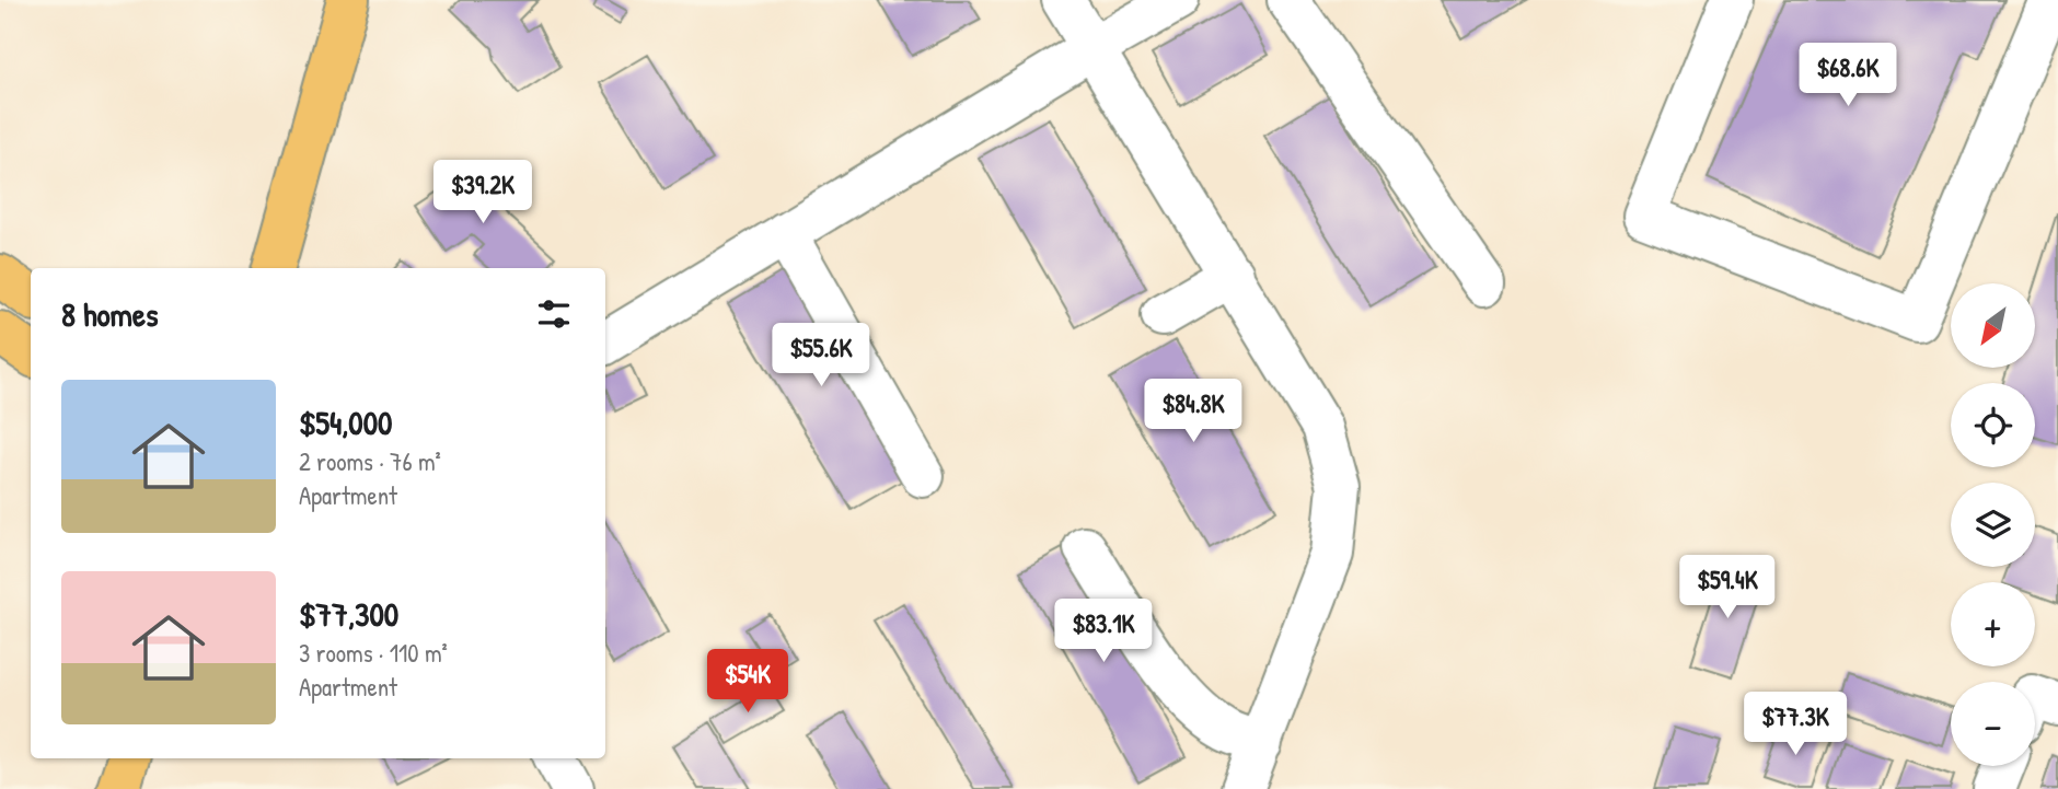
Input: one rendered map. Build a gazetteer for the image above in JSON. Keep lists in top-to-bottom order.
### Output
{
  "north": "bottom left",
  "page": {
    "price": [
      "$68.6K",
      "$39.2K",
      "$55.6K",
      "$84.8K",
      "$59.4K",
      "$83.1K",
      "$54K",
      "$77.3K"
    ],
    "heading": "8 homes",
    "map_buttons": ["+", "−"],
    "list": [
      {
        "name": "$54,000",
        "note": "2 rooms · 76 m² · Apartment"
      },
      {
        "name": "$77,300",
        "note": "3 rooms · 110 m² · Apartment"
      }
    ]
  }
}
